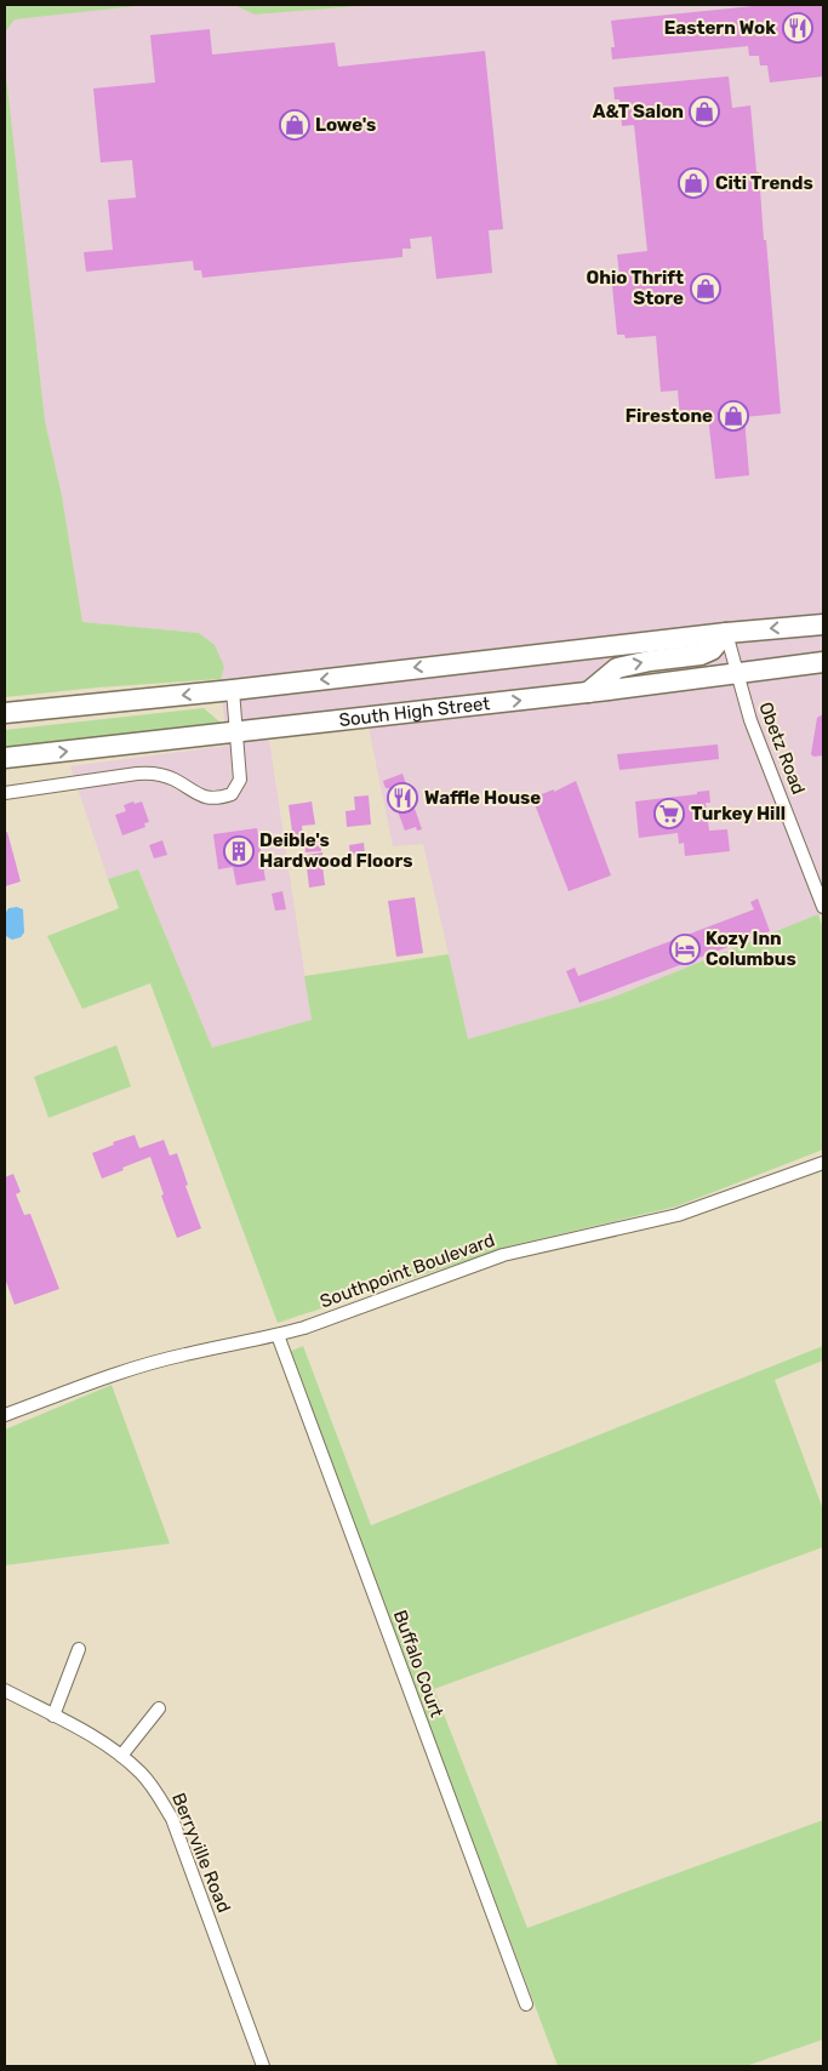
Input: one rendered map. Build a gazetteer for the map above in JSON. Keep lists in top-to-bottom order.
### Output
{
  "streets": {
    "main road": ["South High Street"],
    "street": [
      "Obetz Road",
      "Southpoint Boulevard",
      "Buffalo Court",
      "Berryville Road"
    ]
  },
  "crossings": [
    ["South High Street", "Obetz Road"],
    ["Southpoint Boulevard", "Buffalo Court"]
  ],
  "places": {
    "restaurant": ["Eastern Wok", "Waffle House"],
    "shop": [
      "A&T Salon",
      "Lowe's",
      "Citi Trends",
      "Ohio Thrift Store",
      "Firestone"
    ],
    "supermarket": ["Turkey Hill"],
    "building": ["Deible's Hardwood Floors"],
    "hotel": ["Kozy Inn Columbus"]
  }
}
